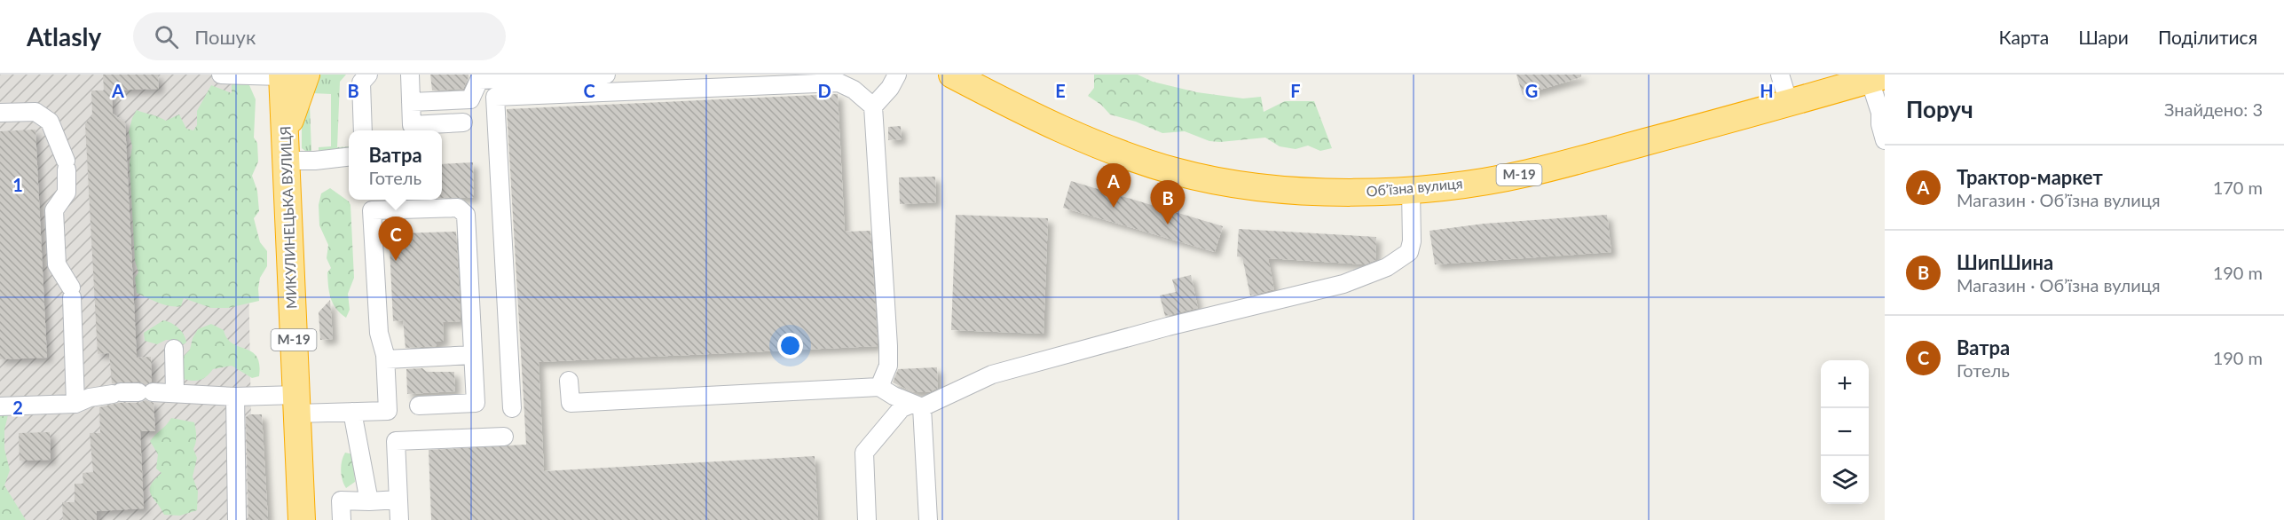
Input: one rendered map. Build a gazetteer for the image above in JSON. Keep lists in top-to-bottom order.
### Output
{
  "streets": {
    "highway": ["М-19", "Обʼїзна вулиця", "МИКУЛИНЕЦЬКА ВУЛИЦЯ"]
  },
  "page": {
    "header": "Atlasly",
    "search": "Пошук",
    "nav": ["Карта", "Шари", "Поділитися"],
    "heading": ["Поруч", "Знайдено: 3"],
    "popup": ["Ватра", "Готель"],
    "list": [
      {
        "mark": "A",
        "name": "Трактор-маркет",
        "note": "Магазин · Обʼїзна вулиця",
        "value": "170 m"
      },
      {
        "mark": "B",
        "name": "ШипШина",
        "note": "Магазин · Обʼїзна вулиця",
        "value": "190 m"
      },
      {
        "mark": "C",
        "name": "Ватра",
        "note": "Готель",
        "value": "190 m"
      }
    ],
    "pins": ["A", "B", "C"],
    "map_buttons": ["+", "−"]
  },
  "grid": {
    "columns": [
      "A",
      "B",
      "C",
      "D",
      "E",
      "F",
      "G",
      "H"
    ],
    "rows": ["1", "2"]
  }
}
